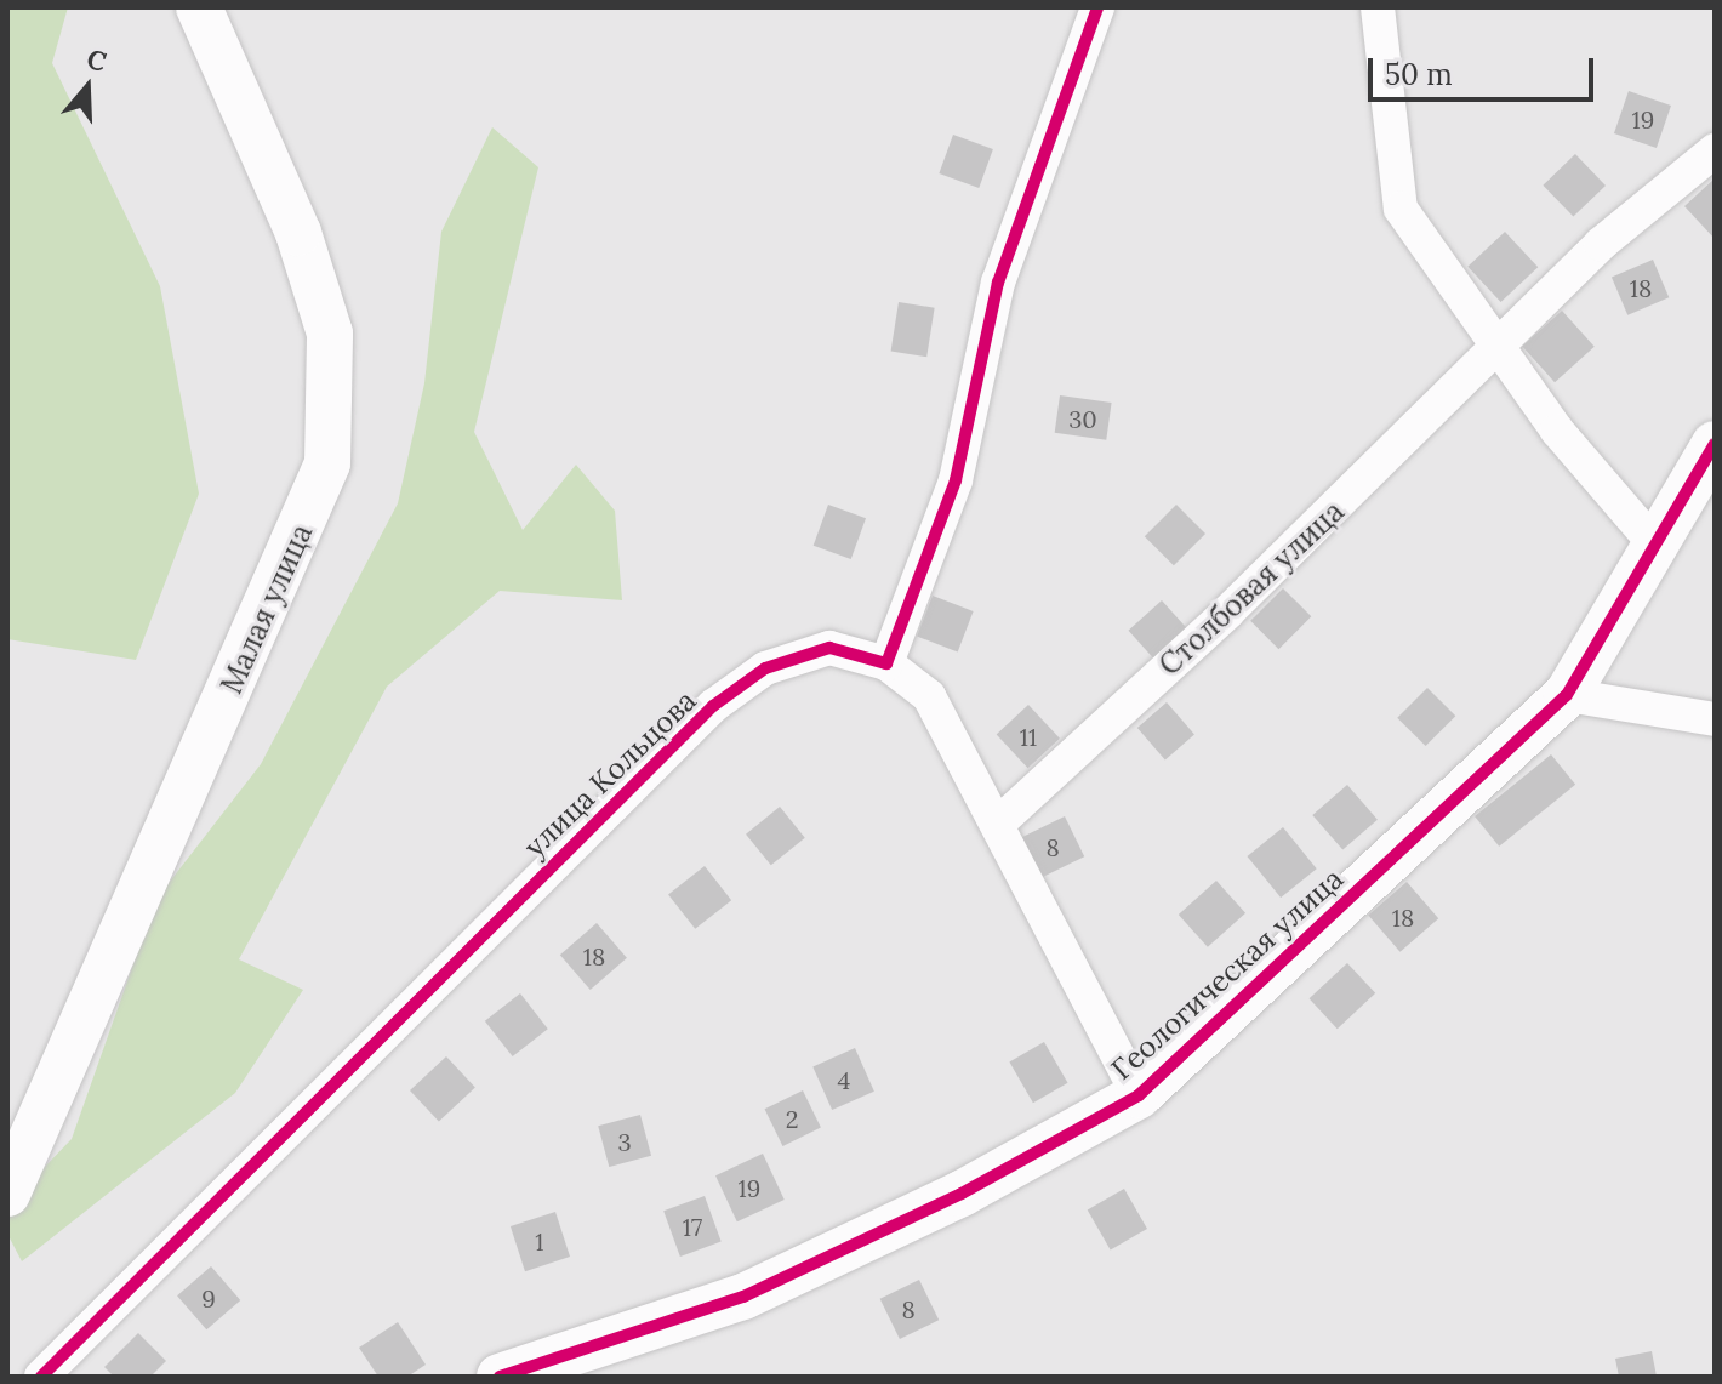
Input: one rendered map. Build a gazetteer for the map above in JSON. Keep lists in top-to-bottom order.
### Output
{
  "streets": {
    "street": [
      "Столбовая улица",
      "Малая улица",
      "улица Кольцова",
      "Геологическая улица"
    ]
  },
  "house_numbers": [
    "19",
    "18",
    "30",
    "11",
    "8",
    "18",
    "18",
    "4",
    "2",
    "3",
    "19",
    "17",
    "1",
    "9",
    "8"
  ],
  "scale_bar": "50 m",
  "north": "top"
}
